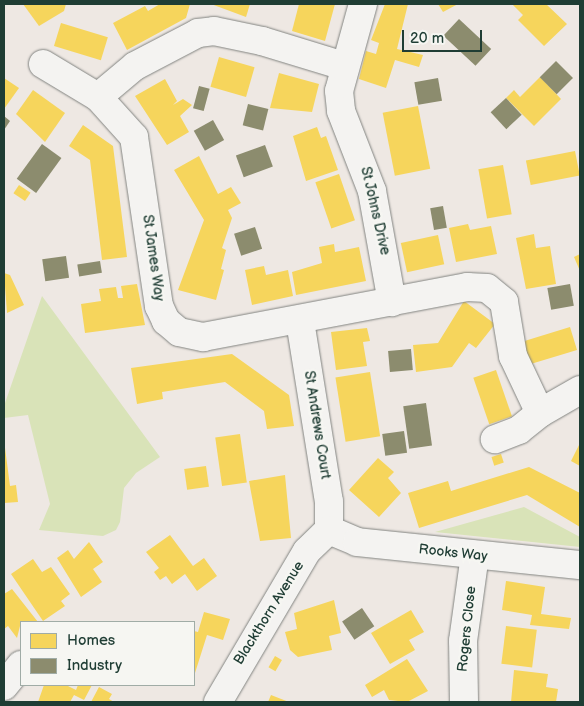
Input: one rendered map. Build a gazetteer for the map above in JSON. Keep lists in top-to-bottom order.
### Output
{
  "streets": {
    "street": [
      "St Johns Drive",
      "St James Way",
      "St Andrews Court",
      "Rooks Way",
      "Blackthorn Avenue",
      "Rogers Close"
    ]
  },
  "crossings": [
    ["St Johns Drive", "St James Way"],
    ["St James Way", "St Andrews Court"],
    ["St Andrews Court", "Rooks Way"],
    ["St Andrews Court", "Blackthorn Avenue"],
    ["Rooks Way", "Blackthorn Avenue"],
    ["Rooks Way", "Rogers Close"]
  ],
  "legend": ["Homes", "Industry"],
  "scale_bar": "20 m"
}
